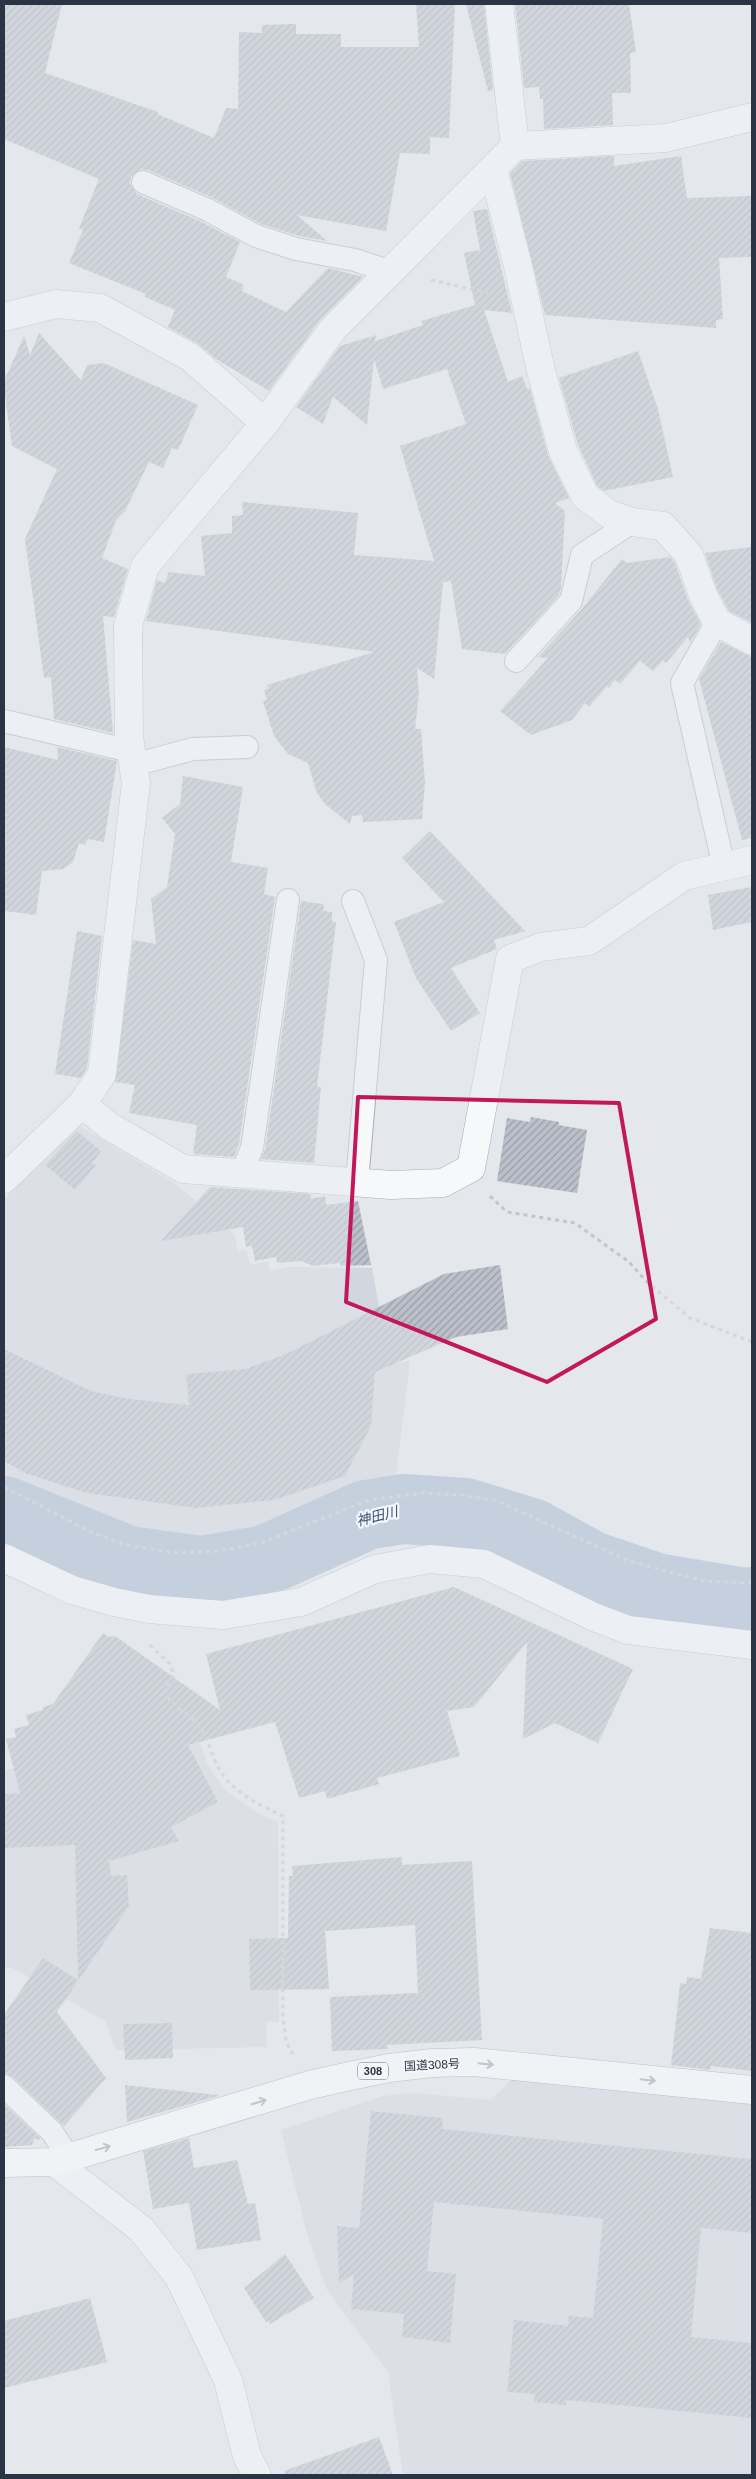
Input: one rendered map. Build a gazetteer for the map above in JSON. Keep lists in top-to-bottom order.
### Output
{
  "streets": {
    "highway": ["国道308号", "308"]
  },
  "one_way": ["国道308号"],
  "water": ["神田川"]
}
